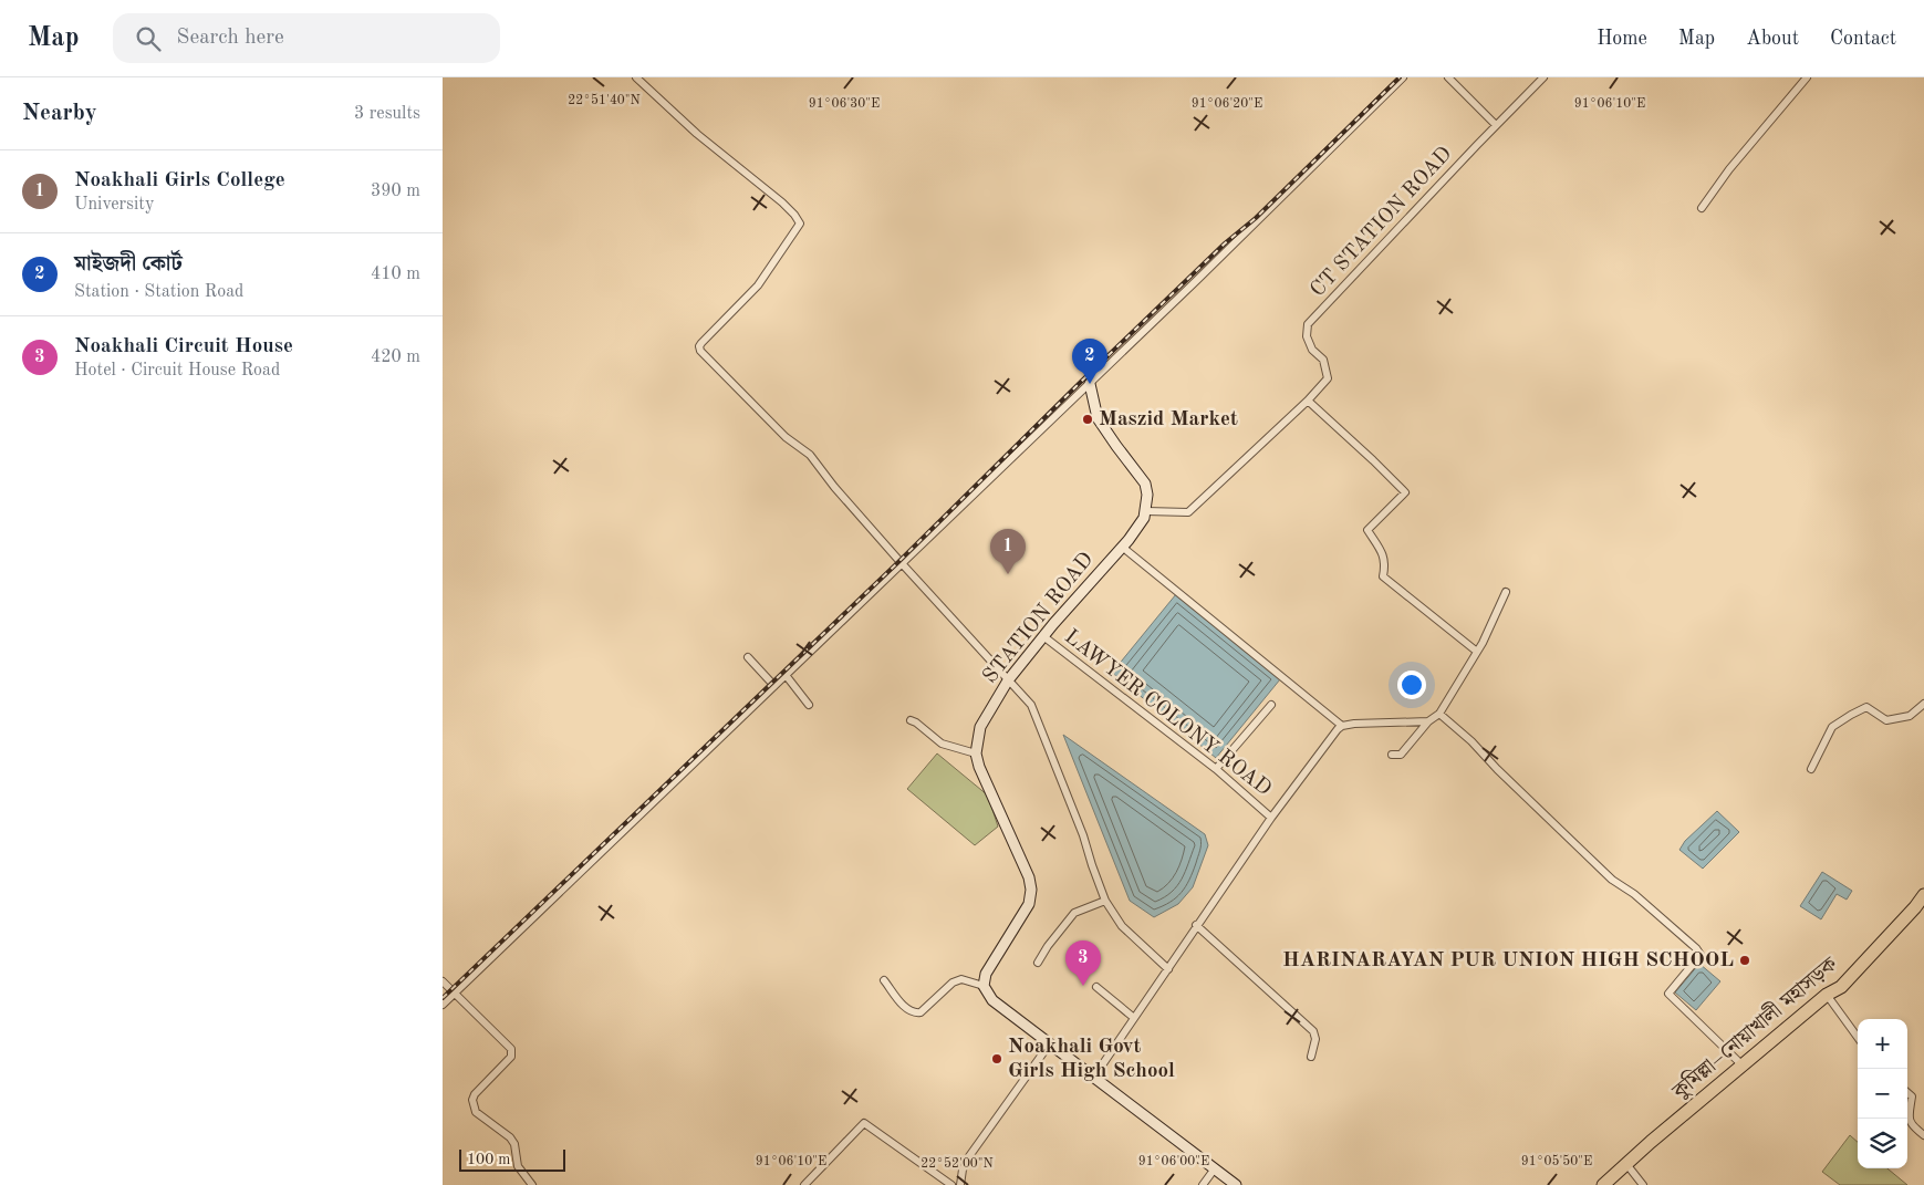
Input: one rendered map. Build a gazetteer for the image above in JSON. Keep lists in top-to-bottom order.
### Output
{
  "streets": {
    "highway": ["কুমিল্লা–নোয়াখালী মহাসড়ক"],
    "street": ["CT STATION ROAD", "STATION ROAD", "LAWYER COLONY ROAD"]
  },
  "crossings": [
    ["STATION ROAD", "LAWYER COLONY ROAD"]
  ],
  "places": ["Maszid Market", "HARINARAYAN PUR UNION HIGH SCHOOL", "Noakhali Govt Girls High School"],
  "scale_bar": "100 m",
  "page": {
    "header": "Map",
    "search": "Search here",
    "nav": [
      "Home",
      "Map",
      "About",
      "Contact"
    ],
    "heading": ["Nearby", "3 results"],
    "list": [
      {
        "mark": "1",
        "name": "Noakhali Girls College",
        "note": "University",
        "value": "390 m"
      },
      {
        "mark": "2",
        "name": "মাইজদী কোর্ট",
        "note": "Station · Station Road",
        "value": "410 m"
      },
      {
        "mark": "3",
        "name": "Noakhali Circuit House",
        "note": "Hotel · Circuit House Road",
        "value": "420 m"
      }
    ],
    "pins": ["2", "1", "3"],
    "map_buttons": ["+", "−"],
    "scale": "100 m"
  },
  "coordinates": [
    "22°51'40\"N",
    "91°06'30\"E",
    "91°06'20\"E",
    "91°06'10\"E",
    "91°06'00\"E",
    "91°05'50\"E",
    "22°52'00\"N"
  ]
}
